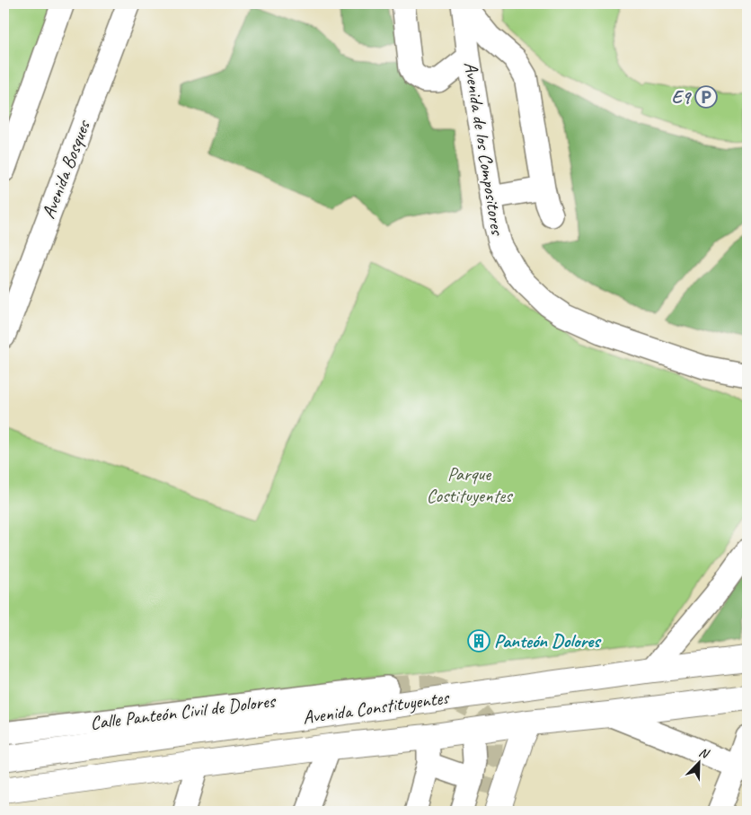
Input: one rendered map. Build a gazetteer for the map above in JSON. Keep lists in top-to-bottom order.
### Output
{
  "streets": {
    "main road": ["Avenida Constituyentes"],
    "street": ["Avenida de los Compositores", "Avenida Bosques", "Calle Panteón Civil de Dolores"]
  },
  "parks": ["Parque Costituyentes"],
  "places": {
    "parking": ["E9"],
    "building": ["Panteón Dolores"]
  },
  "north": "top right"
}
